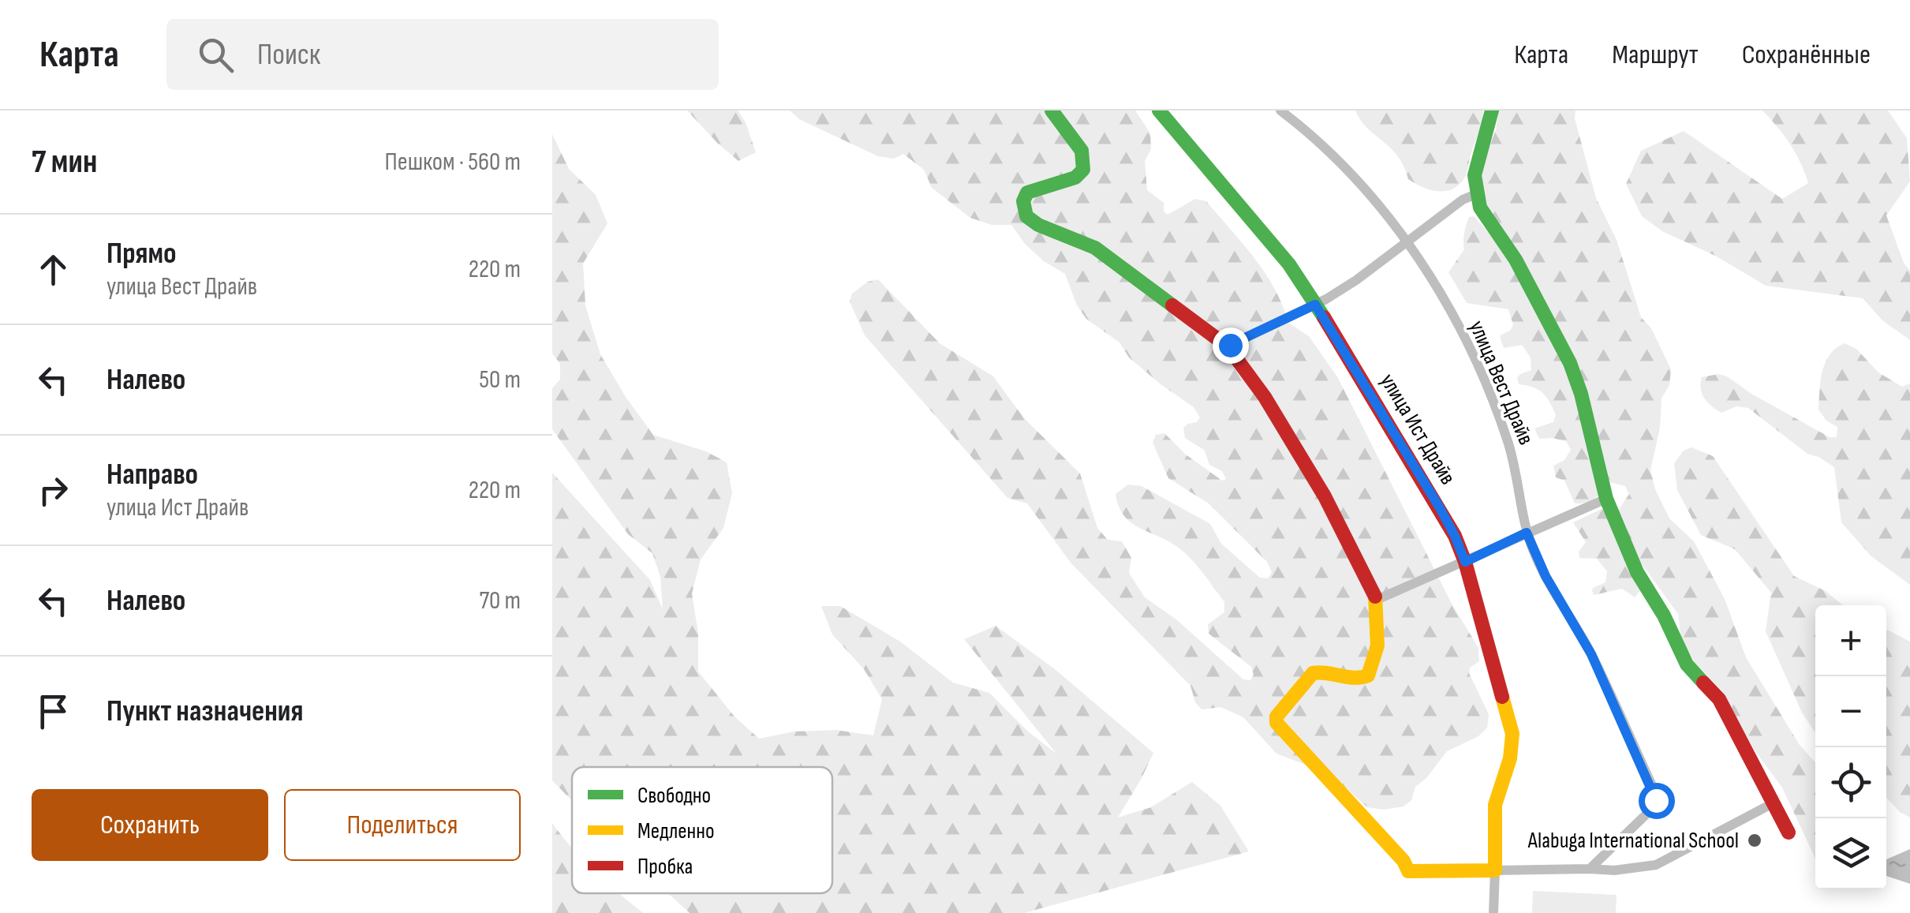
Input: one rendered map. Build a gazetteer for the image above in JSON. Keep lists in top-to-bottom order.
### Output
{
  "streets": {
    "street": ["улица Вест Драйв", "улица Ист Драйв"]
  },
  "places": ["Alabuga International School"],
  "legend": ["Свободно", "Медленно", "Пробка"],
  "page": {
    "header": "Карта",
    "search": "Поиск",
    "nav": ["Карта", "Маршрут", "Сохранённые"],
    "heading": ["7 мин", "Пешком · 560 m"],
    "list": [
      ["Прямо", "улица Вест Драйв", "220 m"],
      ["Налево", "50 m"],
      ["Направо", "улица Ист Драйв", "220 m"],
      ["Налево", "70 m"],
      "Пункт назначения"
    ],
    "map_buttons": ["+", "−"],
    "buttons": ["Сохранить", "Поделиться"]
  }
}
